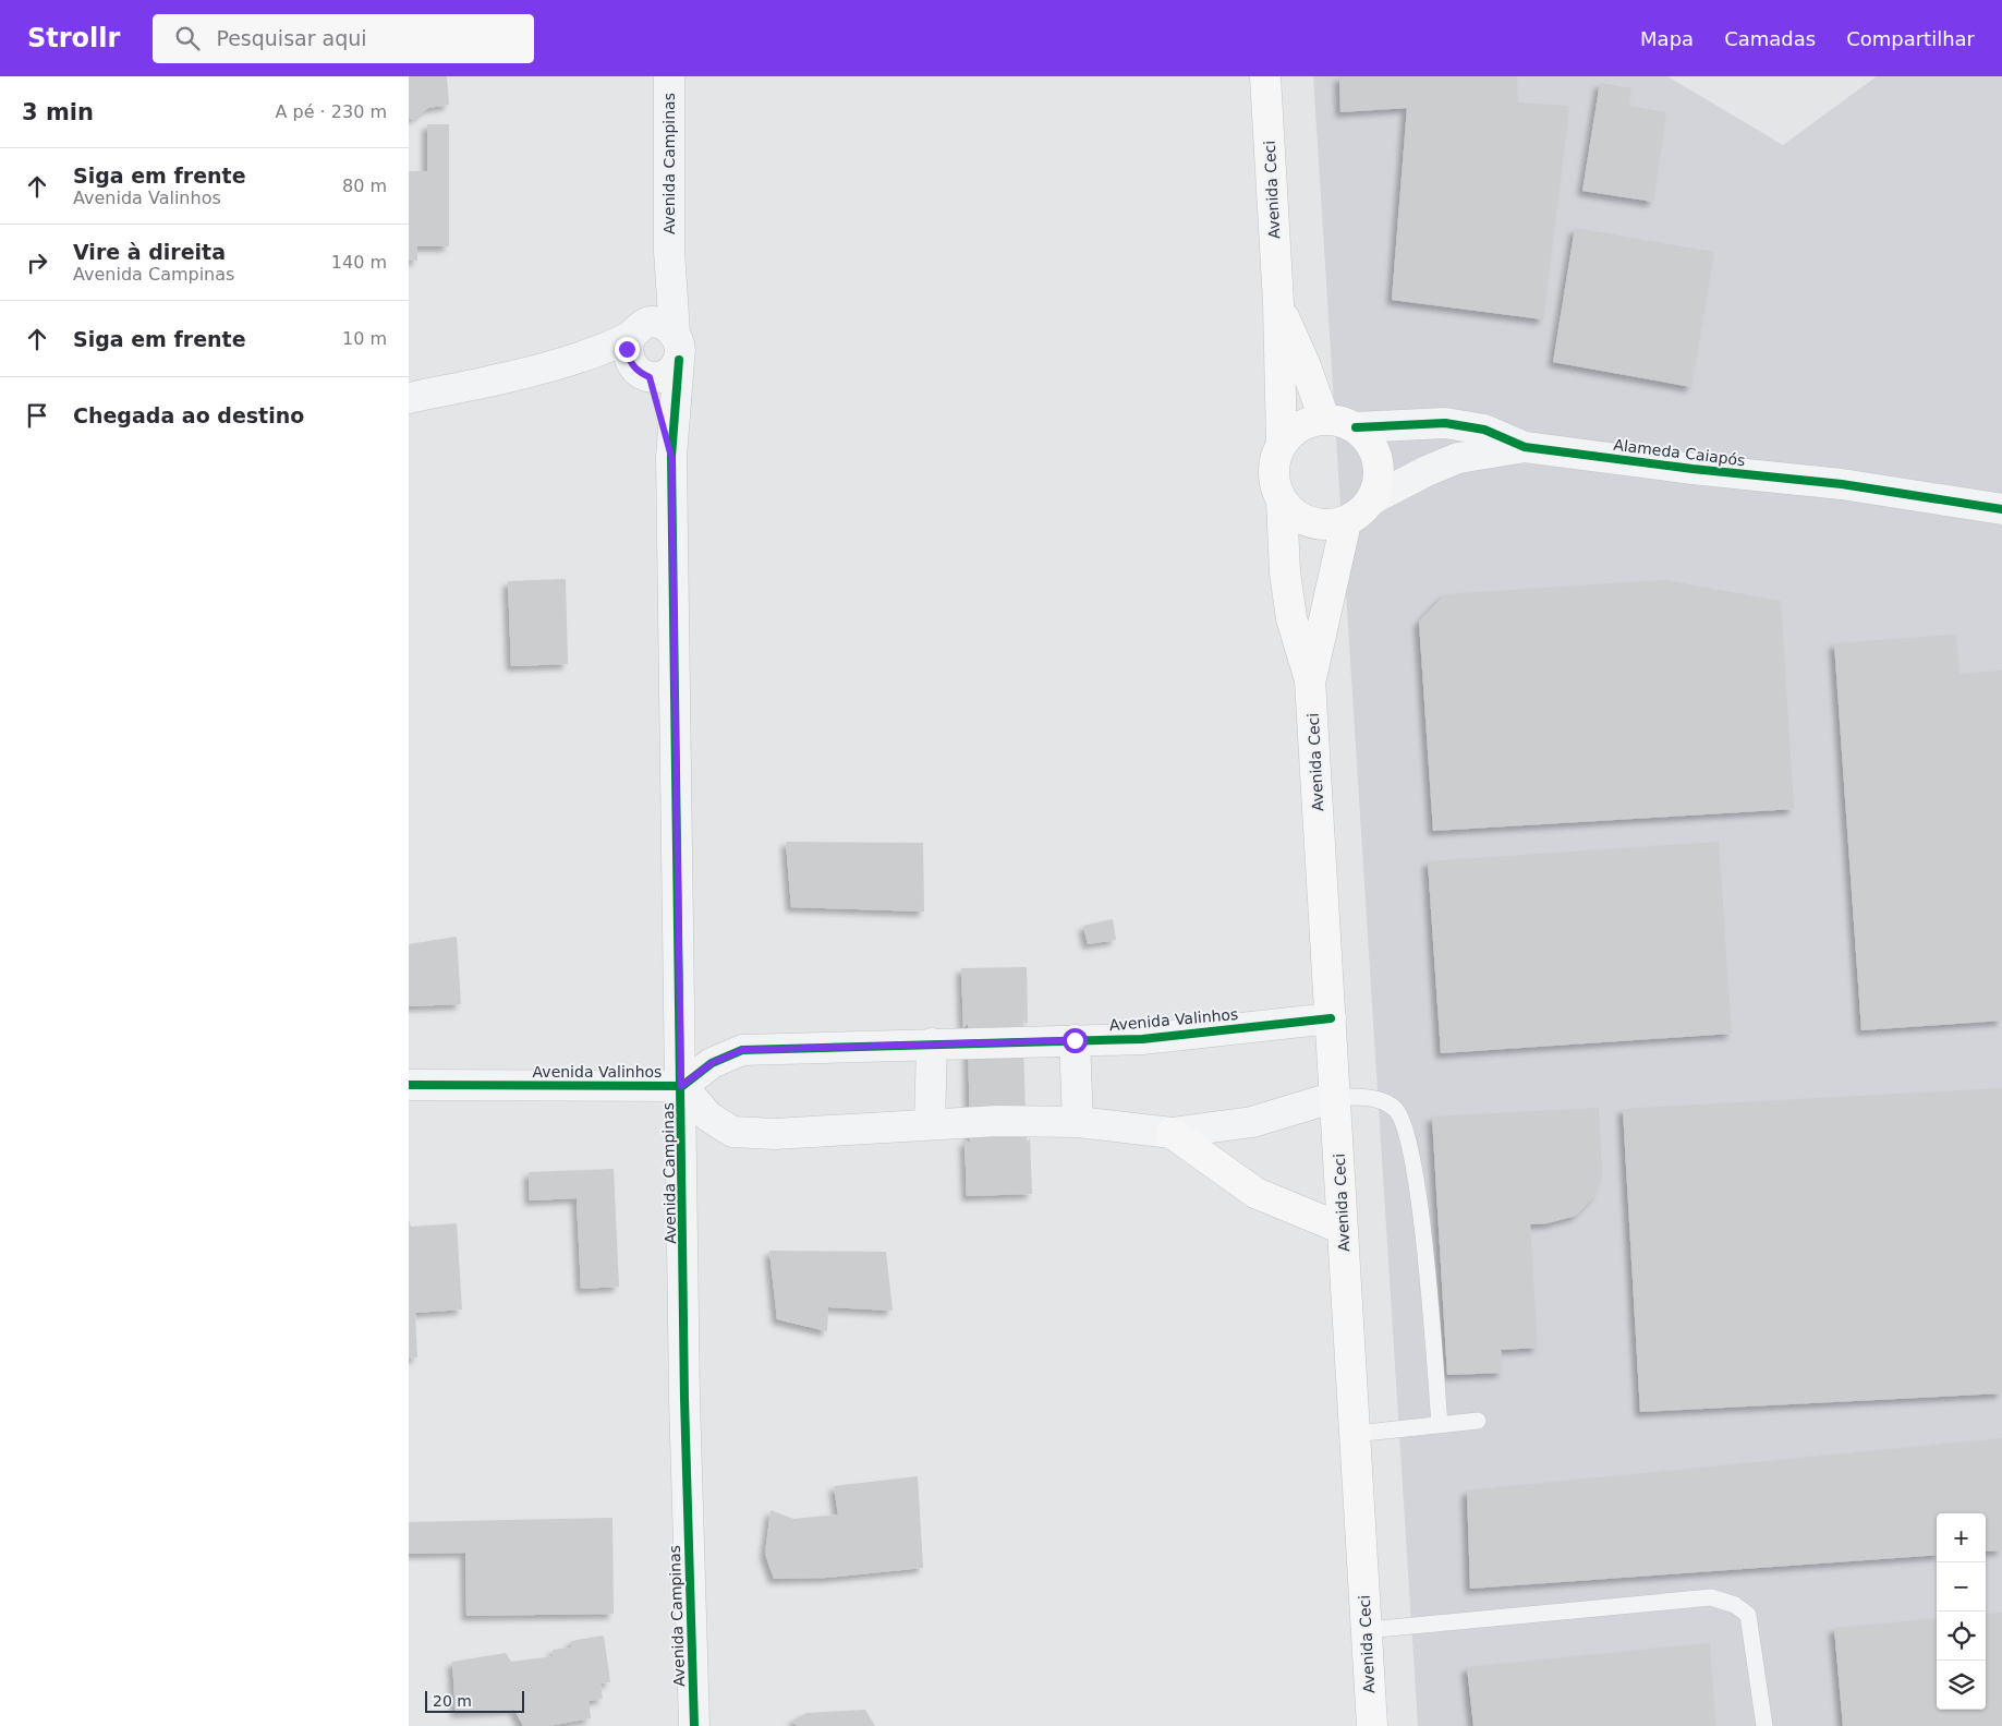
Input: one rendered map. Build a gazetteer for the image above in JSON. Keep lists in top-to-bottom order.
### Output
{
  "streets": {
    "main road": ["Avenida Ceci"],
    "street": ["Avenida Campinas", "Alameda Caiapós", "Avenida Valinhos"]
  },
  "crossings": [
    ["Avenida Campinas", "Avenida Valinhos"],
    ["Avenida Ceci", "Alameda Caiapós"],
    ["Avenida Ceci", "Avenida Valinhos"]
  ],
  "scale_bar": "20 m",
  "page": {
    "header": "Strollr",
    "search": "Pesquisar aqui",
    "nav": ["Mapa", "Camadas", "Compartilhar"],
    "heading": ["3 min", "A pé · 230 m"],
    "list": [
      ["Siga em frente", "Avenida Valinhos", "80 m"],
      ["Vire à direita", "Avenida Campinas", "140 m"],
      ["Siga em frente", "10 m"],
      "Chegada ao destino"
    ],
    "map_buttons": ["+", "−"],
    "scale": "20 m"
  }
}
